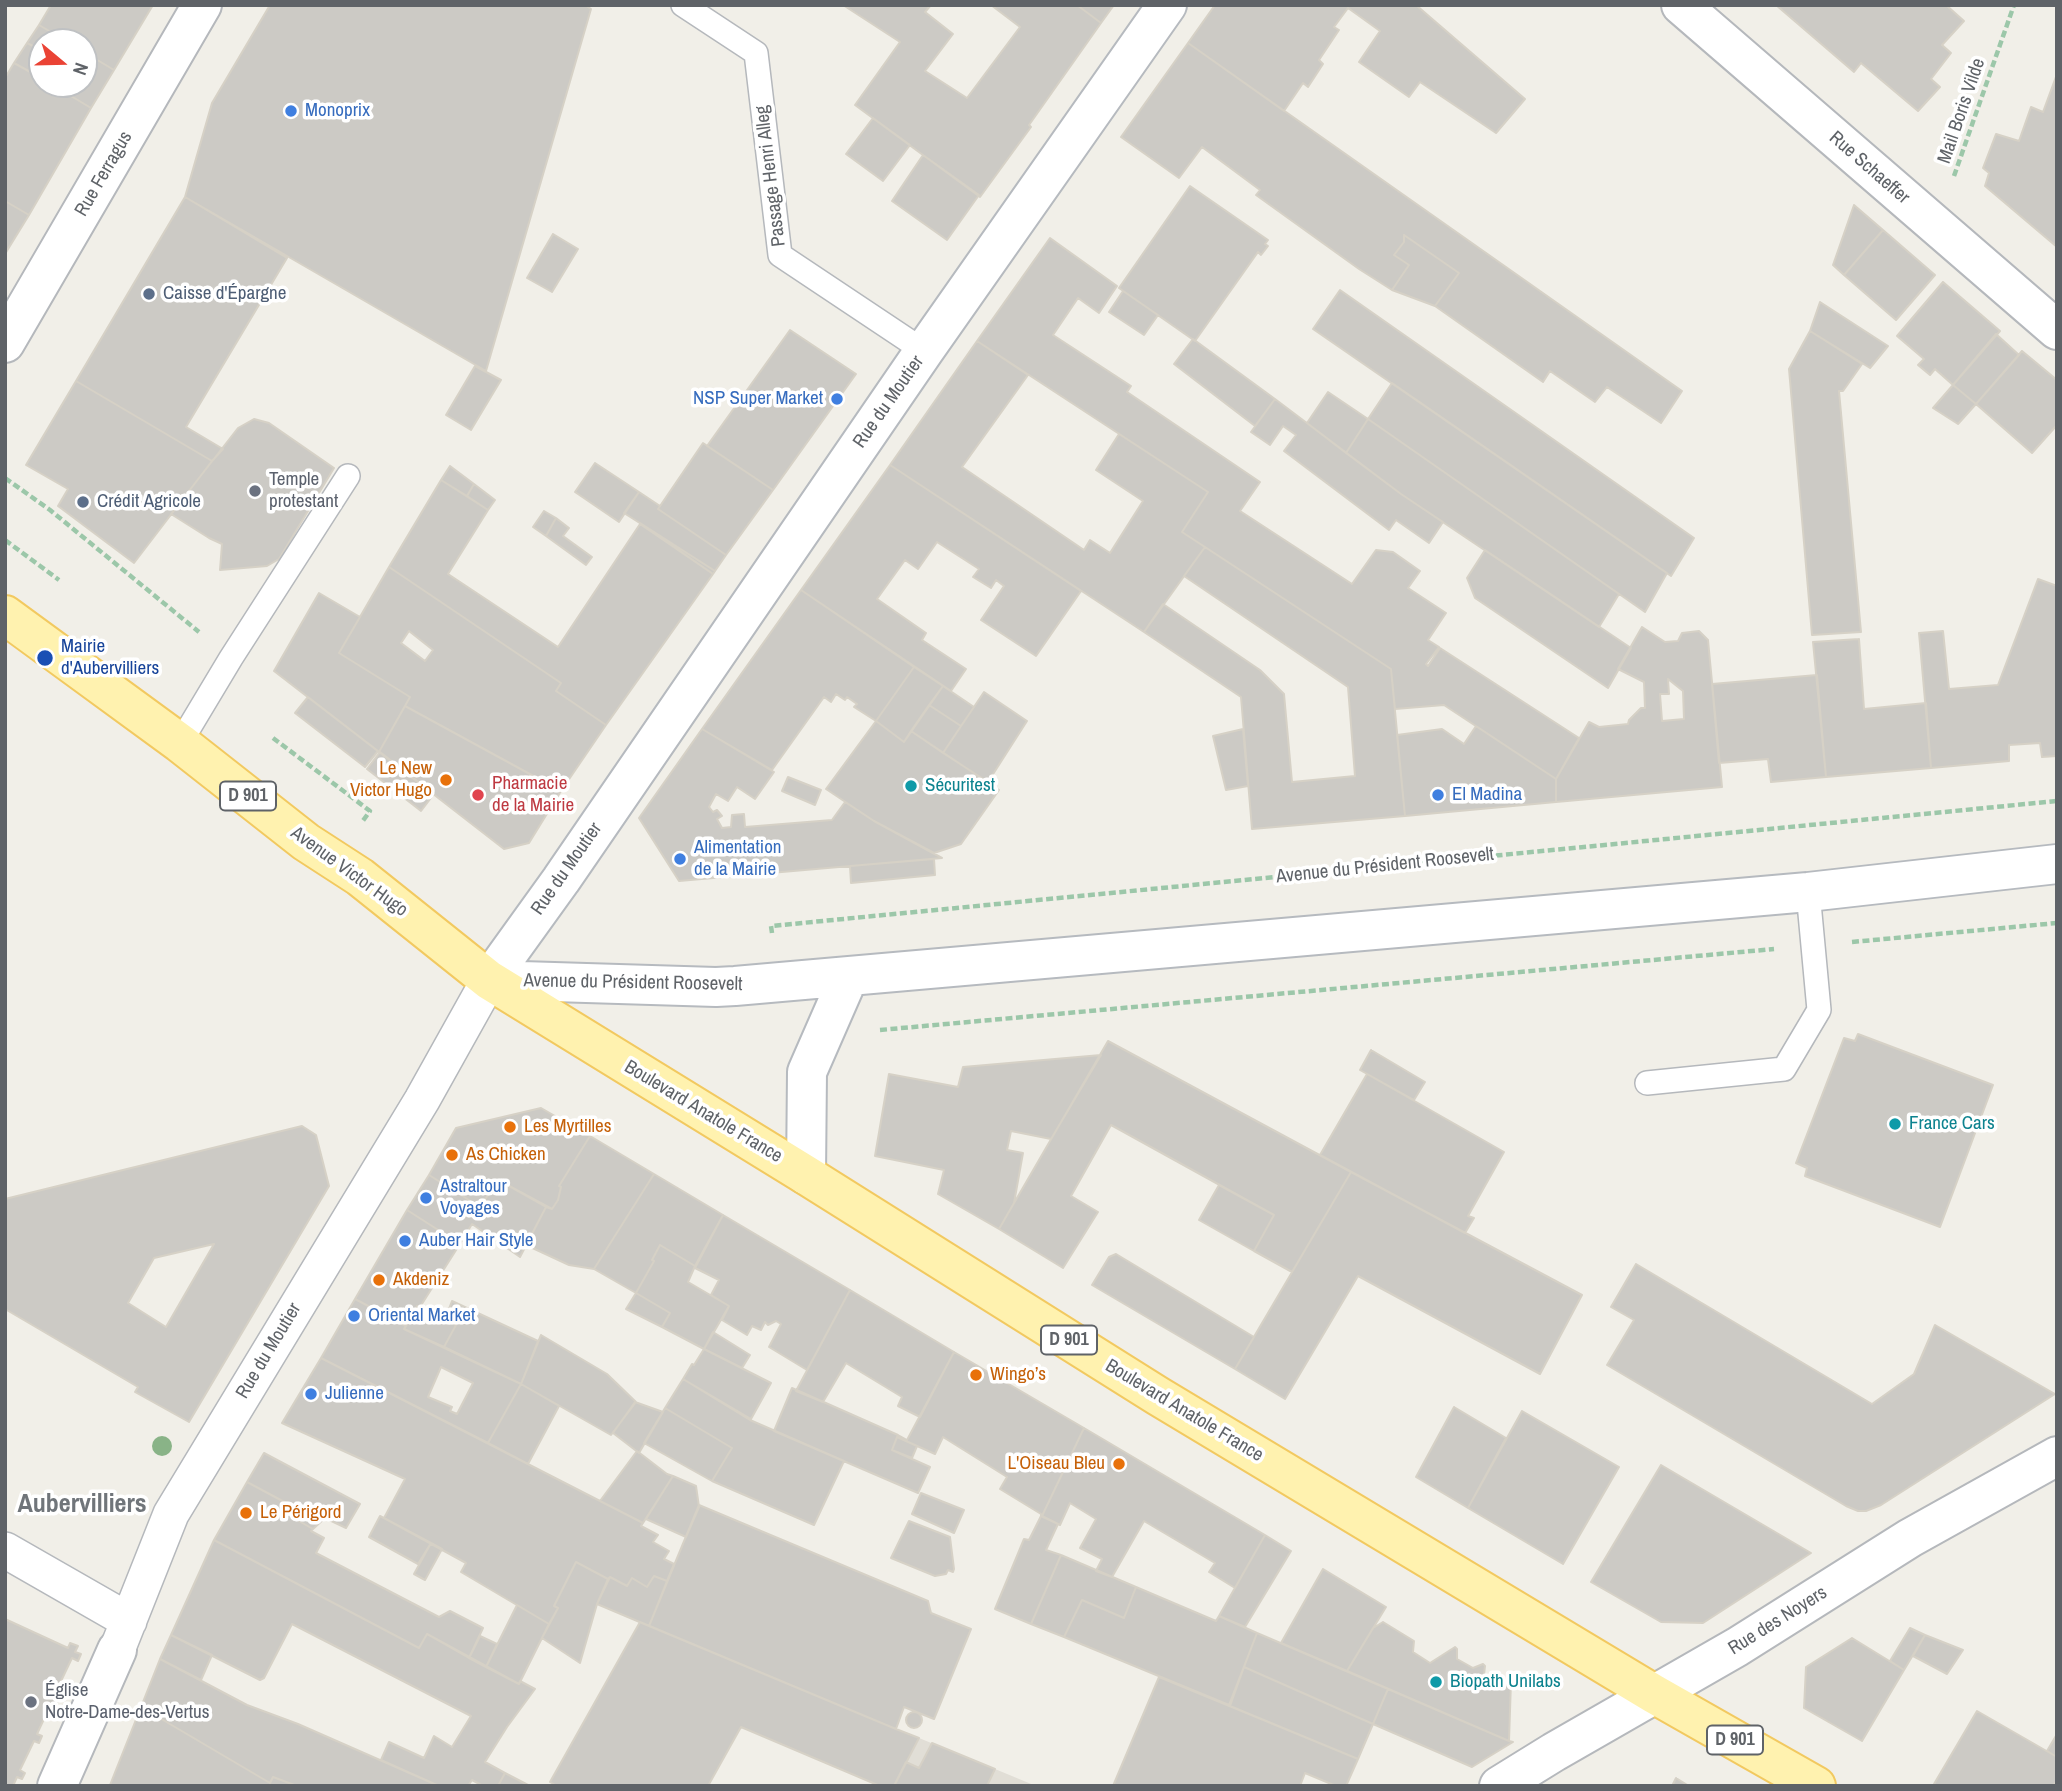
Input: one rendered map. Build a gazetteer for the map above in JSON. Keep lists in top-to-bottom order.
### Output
{
  "streets": {
    "main road": [
      "Rue Schaeffer",
      "Rue Ferragus",
      "Rue du Moutier",
      "D 901",
      "Avenue du Président Roosevelt",
      "Avenue Victor Hugo",
      "Boulevard Anatole France",
      "Rue des Noyers"
    ],
    "lane": ["Passage Henri Alleg"],
    "path": ["Mail Boris Vilde"]
  },
  "crossings": [
    ["Mail Boris Vilde", "Rue Schaeffer"],
    ["Passage Henri Alleg", "Rue du Moutier"],
    ["Rue du Moutier", "Avenue du Président Roosevelt"],
    ["Rue du Moutier", "Avenue Victor Hugo"],
    ["Rue du Moutier", "Boulevard Anatole France"],
    ["Avenue du Président Roosevelt", "Avenue Victor Hugo"],
    ["Avenue du Président Roosevelt", "Boulevard Anatole France"],
    ["Avenue Victor Hugo", "Boulevard Anatole France"],
    ["Boulevard Anatole France", "Rue des Noyers"]
  ],
  "districts": ["Aubervilliers"],
  "places": [
    "Monoprix",
    "Caisse d'Épargne",
    "NSP Super Market",
    "Temple protestant",
    "Crédit Agricole",
    "Mairie d'Aubervilliers",
    "Le New Victor Hugo",
    "Sécuritest",
    "Pharmacie de la Mairie",
    "El Madina",
    "Alimentation de la Mairie",
    "France Cars",
    "Les Myrtilles",
    "As Chicken",
    "Astraltour Voyages",
    "Auber Hair Style",
    "Akdeniz",
    "Oriental Market",
    "Wingo’s",
    "Julienne",
    "L'Oiseau Bleu",
    "Le Périgord",
    "Biopath Unilabs",
    "Église Notre-Dame-des-Vertus"
  ],
  "north": "right"
}
